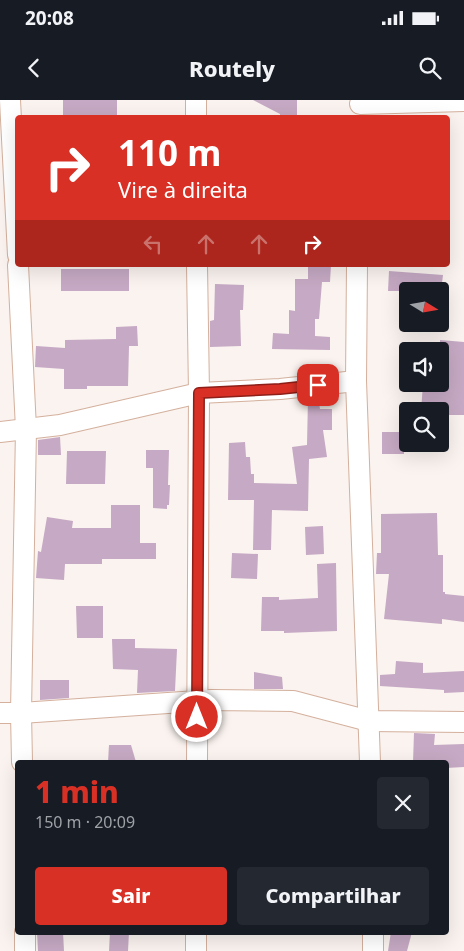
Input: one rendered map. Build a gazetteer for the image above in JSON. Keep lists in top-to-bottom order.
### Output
{
  "north": "right",
  "page": {
    "status": "20:08",
    "header": "Routely",
    "turn": ["110 m", "Vire à direita"],
    "heading": ["1 min", "150 m · 20:09"],
    "buttons": ["Sair", "Compartilhar"]
  }
}
